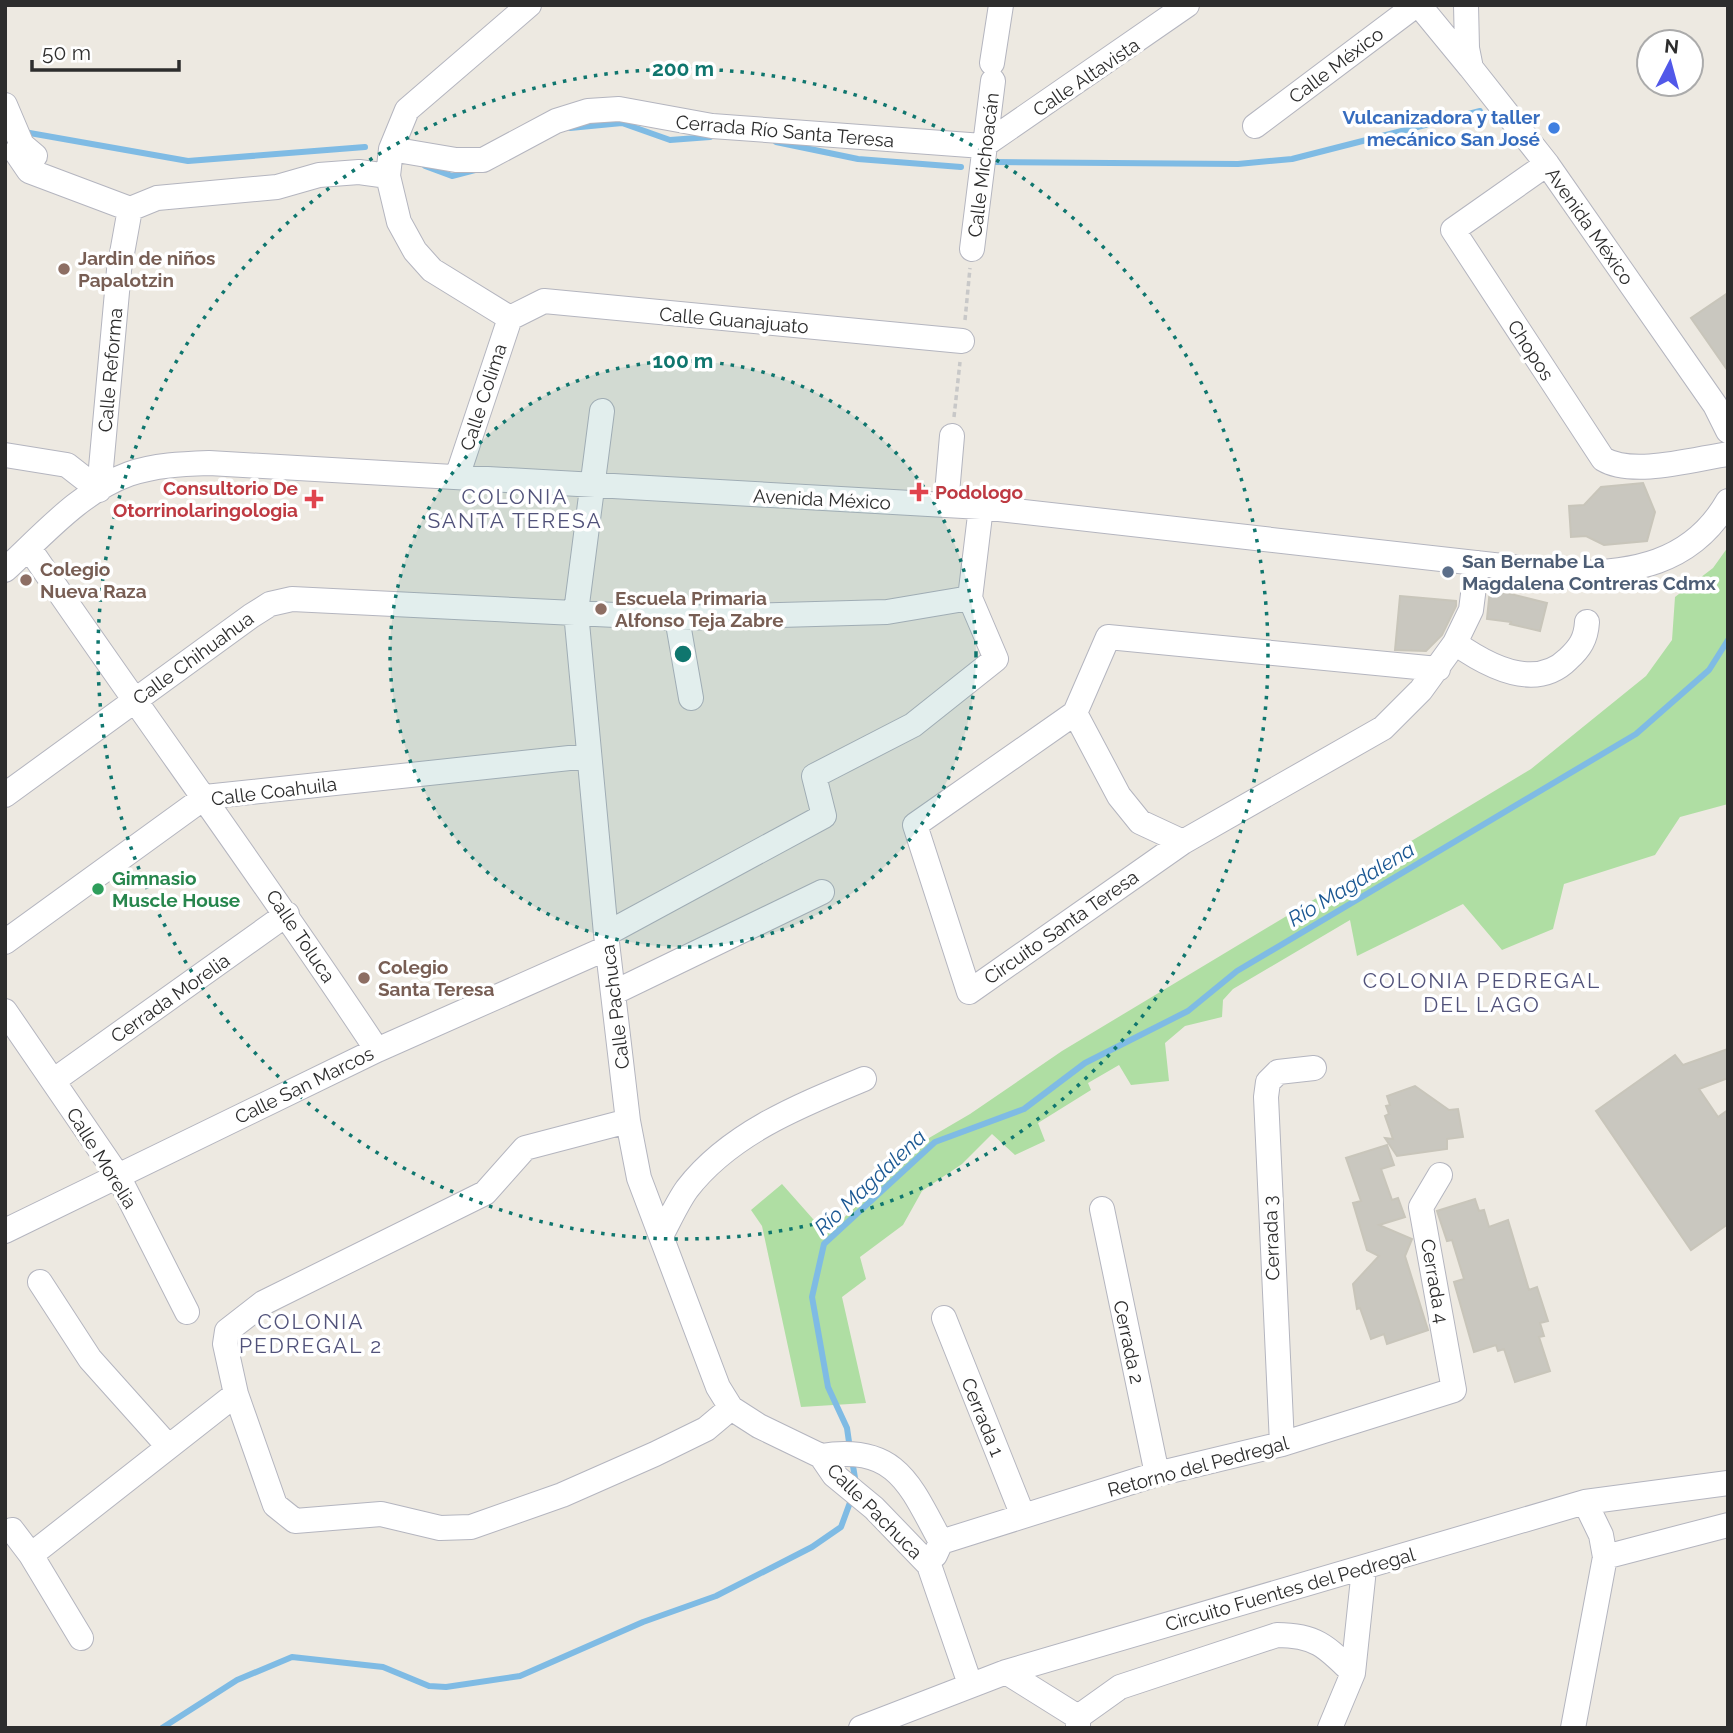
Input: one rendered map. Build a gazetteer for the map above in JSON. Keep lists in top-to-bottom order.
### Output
{
  "streets": {
    "street": [
      "Calle México",
      "Calle Altavista",
      "Cerrada Río Santa Teresa",
      "Calle Michoacán",
      "Avenida México",
      "Calle Guanajuato",
      "Chopos",
      "Calle Reforma",
      "Calle Colima",
      "Calle Chihuahua",
      "Calle Coahuila",
      "Circuito Santa Teresa",
      "Calle Toluca",
      "Cerrada Morelia",
      "Calle Pachuca",
      "Calle San Marcos",
      "Calle Morelia",
      "Cerrada 3",
      "Cerrada 4",
      "Cerrada 2",
      "Cerrada 1",
      "Retorno del Pedregal",
      "Circuito Fuentes del Pedregal"
    ]
  },
  "crossings": [
    ["Calle México", "Avenida México"],
    ["Calle Altavista", "Cerrada Río Santa Teresa"],
    ["Calle Altavista", "Calle Michoacán"],
    ["Cerrada Río Santa Teresa", "Calle Michoacán"],
    ["Avenida México", "Chopos"],
    ["Avenida México", "Calle Reforma"],
    ["Avenida México", "Calle Colima"],
    ["Avenida México", "Circuito Santa Teresa"],
    ["Avenida México", "Calle Toluca"],
    ["Avenida México", "Calle Pachuca"],
    ["Calle Guanajuato", "Calle Colima"],
    ["Calle Chihuahua", "Calle Toluca"],
    ["Calle Chihuahua", "Calle Pachuca"],
    ["Calle Chihuahua", "Calle San Marcos"],
    ["Calle Coahuila", "Calle Toluca"],
    ["Calle Coahuila", "Calle Pachuca"],
    ["Calle Toluca", "Cerrada Morelia"],
    ["Calle Toluca", "Calle San Marcos"],
    ["Cerrada Morelia", "Calle Morelia"],
    ["Calle Pachuca", "Calle San Marcos"],
    ["Calle Pachuca", "Retorno del Pedregal"],
    ["Calle Pachuca", "Circuito Fuentes del Pedregal"],
    ["Calle San Marcos", "Calle Morelia"],
    ["Cerrada 3", "Retorno del Pedregal"],
    ["Cerrada 4", "Retorno del Pedregal"],
    ["Cerrada 2", "Retorno del Pedregal"],
    ["Cerrada 1", "Retorno del Pedregal"]
  ],
  "districts": ["COLONIA SANTA TERESA", "COLONIA PEDREGAL DEL LAGO", "COLONIA PEDREGAL 2"],
  "water": ["Río Magdalena"],
  "places": {
    "other": [
      "Vulcanizadora y taller mecánico San José",
      "Jardin de niños Papalotzin",
      "San Bernabe La Magdalena Contreras Cdmx",
      "Colegio Nueva Raza",
      "Escuela Primaria Alfonso Teja Zabre",
      "Gimnasio Muscle House",
      "Colegio Santa Teresa"
    ],
    "health": ["Podologo", "Consultorio De Otorrinolaringologia"]
  },
  "scale_bar": "50 m",
  "north": "top",
  "rings": ["200 m", "100 m"]
}
